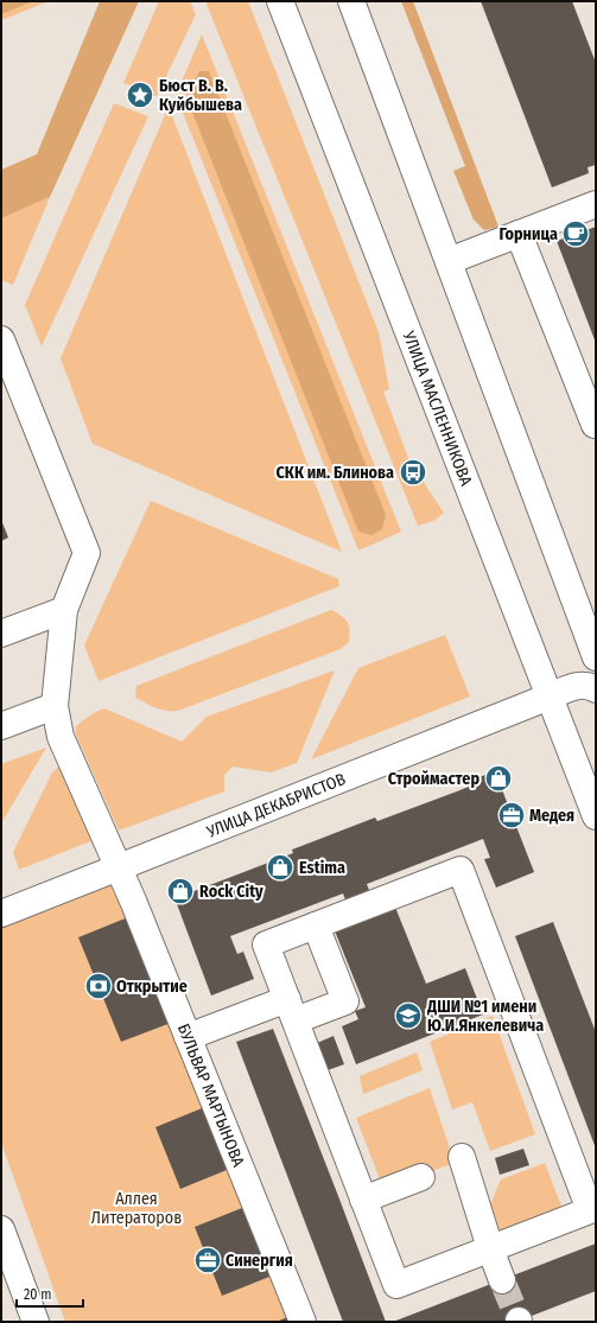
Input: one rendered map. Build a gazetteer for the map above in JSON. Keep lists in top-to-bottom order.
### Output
{
  "streets": {
    "main road": ["УЛИЦА МАСЛЕННИКОВА", "УЛИЦА ДЕКАБРИСТОВ", "БУЛЬВАР МАРТЫНОВА"]
  },
  "crossings": [
    ["УЛИЦА МАСЛЕННИКОВА", "УЛИЦА ДЕКАБРИСТОВ"],
    ["УЛИЦА ДЕКАБРИСТОВ", "БУЛЬВАР МАРТЫНОВА"]
  ],
  "parks": ["Аллея Литераторов"],
  "places": {
    "place": ["Бюст В. В. Куйбышева"],
    "cafe": ["Горница"],
    "bus stop": ["СКК им. Блинова"],
    "shop": ["Строймастер", "Estima", "Rock City"],
    "office": ["Медея", "Синергия"],
    "bank": ["Открытие"],
    "school or university": ["ДШИ №1 имени Ю.И.Янкелевича"]
  },
  "scale_bar": "20 m"
}
